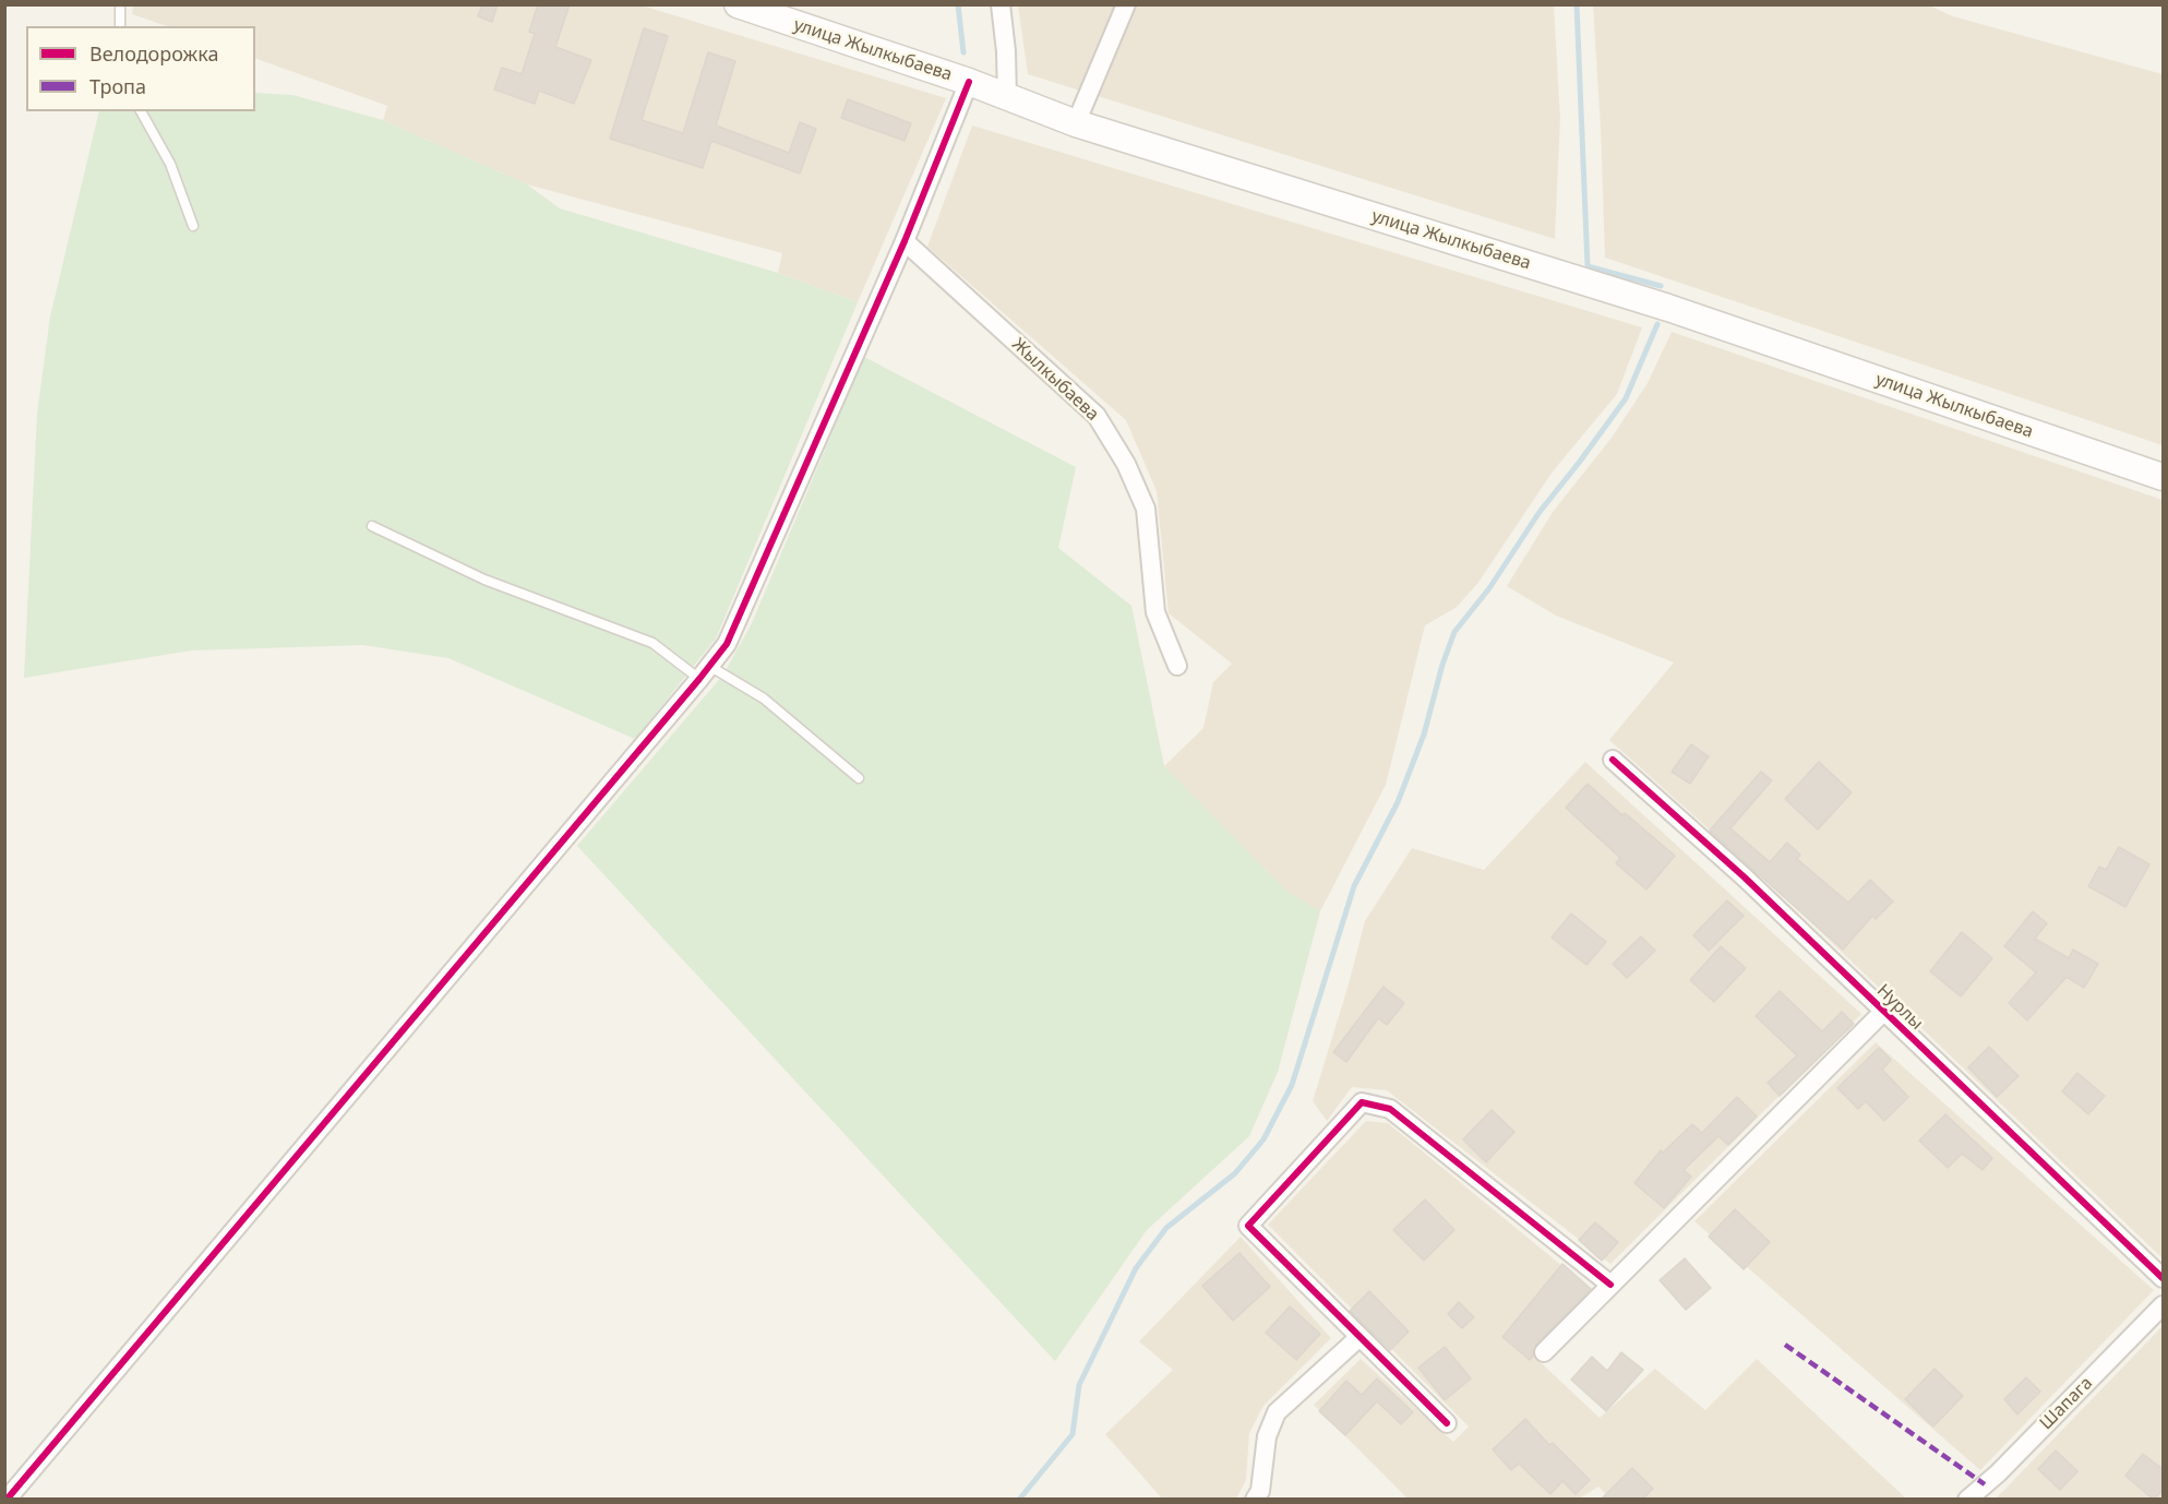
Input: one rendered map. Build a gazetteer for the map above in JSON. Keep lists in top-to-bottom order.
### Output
{
  "streets": {
    "main road": ["улица Жылкыбаева"],
    "street": ["Жылкыбаева", "Нурлы", "Шапага"]
  },
  "legend": ["Велодорожка", "Тропа"]
}
